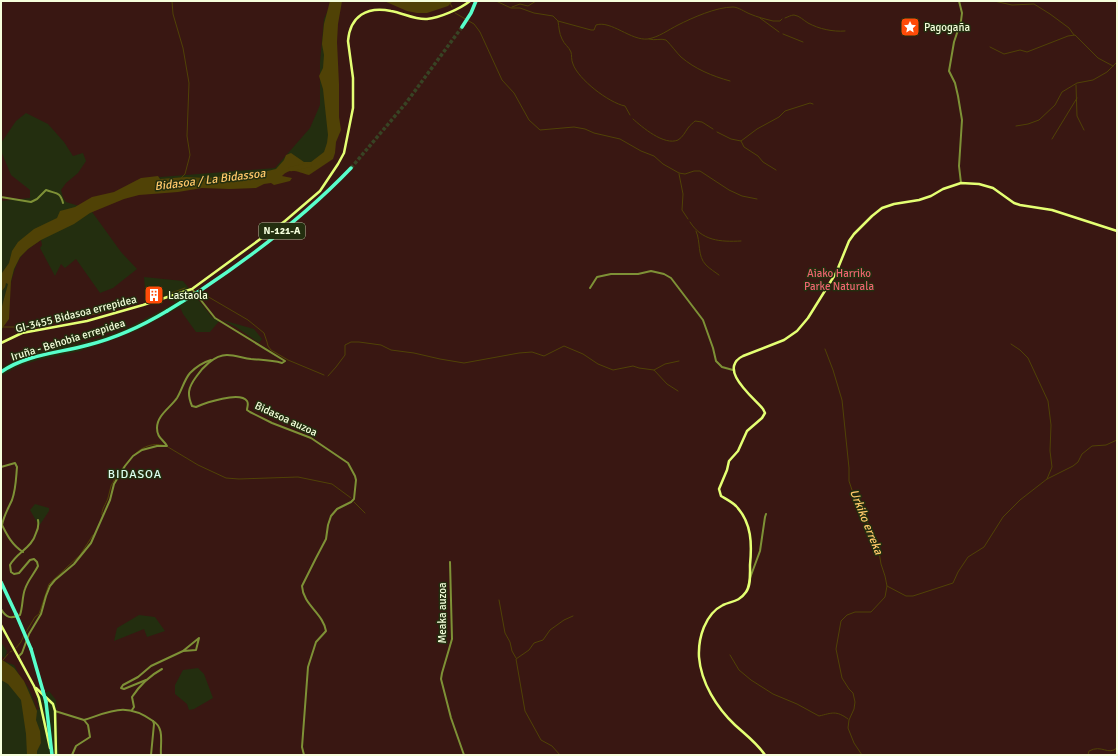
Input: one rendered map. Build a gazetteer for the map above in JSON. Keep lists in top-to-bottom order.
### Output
{
  "streets": {
    "highway": ["N-121-A", "Iruña - Behobia errepidea"],
    "street": ["GI-3455 Bidasoa errepidea", "Bidasoa auzoa", "Meaka auzoa"]
  },
  "districts": ["BIDASOA"],
  "water": ["Bidasoa / La Bidassoa", "Urkiko erreka"],
  "parks": ["Aiako Harriko Parke Naturala"],
  "places": {
    "place": ["Pagogaña"],
    "building": ["Lastaola"]
  }
}
